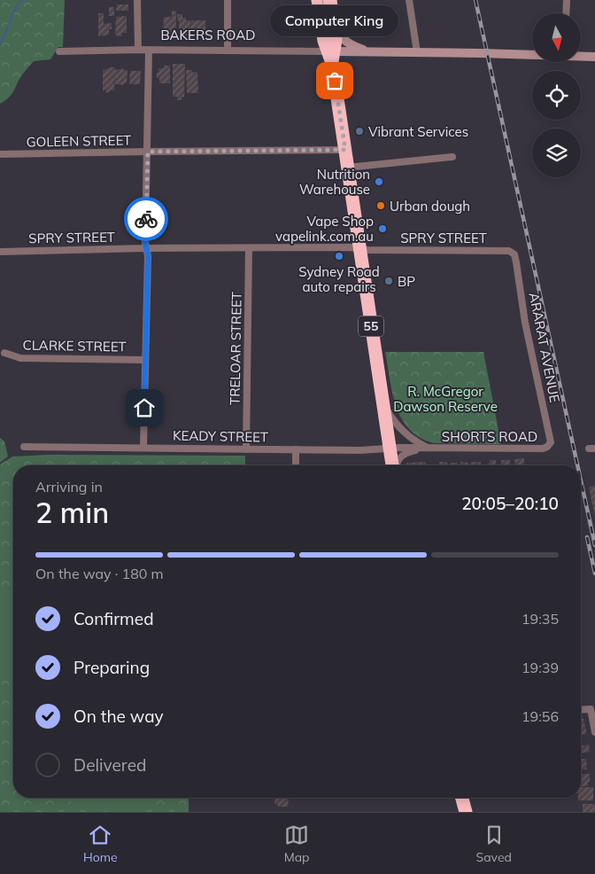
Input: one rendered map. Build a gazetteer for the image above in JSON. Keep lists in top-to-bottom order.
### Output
{
  "streets": {
    "highway": ["55"],
    "street": [
      "BAKERS ROAD",
      "GOLEEN STREET",
      "SPRY STREET",
      "CLARKE STREET",
      "ARARAT AVENUE",
      "TRELOAR STREET",
      "KEADY STREET",
      "SHORTS ROAD"
    ]
  },
  "crossings": [
    ["BAKERS ROAD", "55"],
    ["GOLEEN STREET", "55"],
    ["SPRY STREET", "55"],
    ["SPRY STREET", "ARARAT AVENUE"],
    ["SPRY STREET", "TRELOAR STREET"],
    ["55", "KEADY STREET"],
    ["55", "SHORTS ROAD"],
    ["ARARAT AVENUE", "SHORTS ROAD"],
    ["TRELOAR STREET", "KEADY STREET"],
    ["KEADY STREET", "SHORTS ROAD"]
  ],
  "parks": ["R. McGregor Dawson Reserve"],
  "places": [
    "Computer King",
    "Vibrant Services",
    "Nutrition Warehouse",
    "Urban dough",
    "Vape Shop vapelink.com.au",
    "Sydney Road auto repairs",
    "BP"
  ],
  "north": "bottom",
  "page": {
    "bubble": "Computer King",
    "heading": ["2 min", "Arriving in", "20:05–20:10"],
    "bar": "On the way · 180 m",
    "list": [
      ["Confirmed", "19:35"],
      ["Preparing", "19:39"],
      ["On the way", "19:56"],
      "Delivered"
    ],
    "tabs": ["Home", "Map", "Saved"]
  }
}
